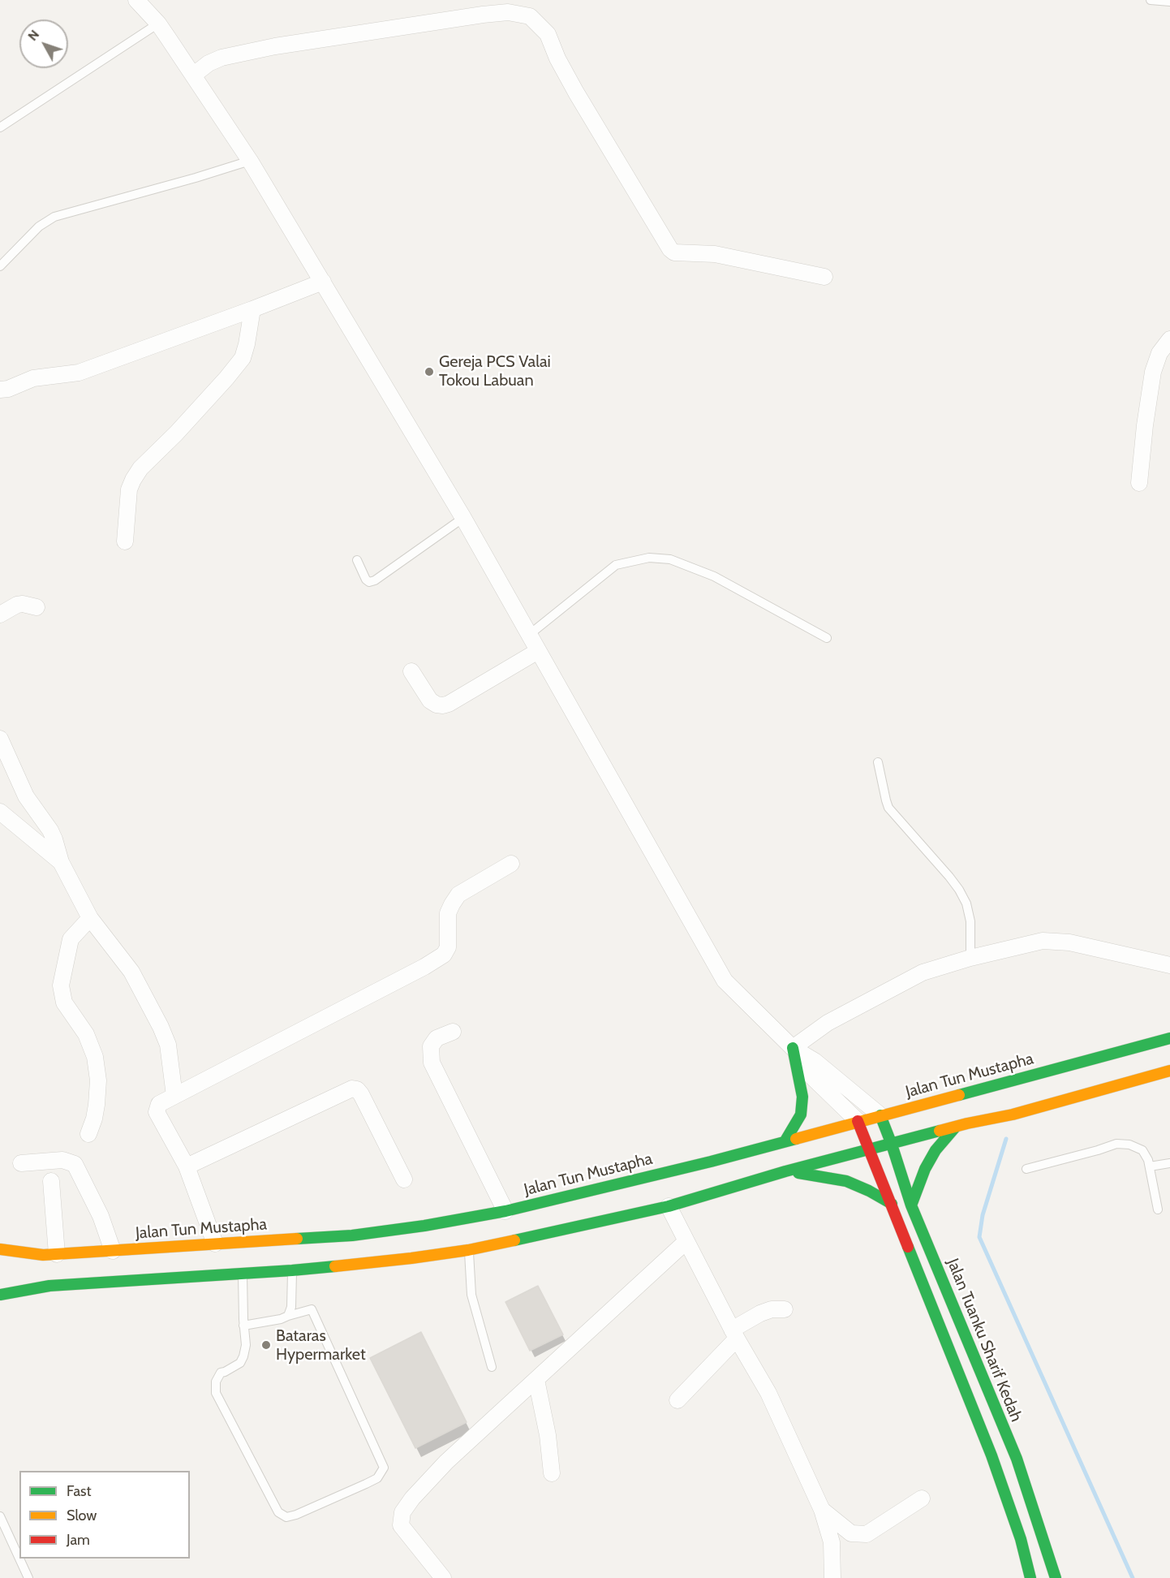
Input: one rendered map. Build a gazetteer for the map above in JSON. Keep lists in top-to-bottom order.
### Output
{
  "streets": {
    "main road": ["Jalan Tun Mustapha", "Jalan Tuanku Sharif Kedah"]
  },
  "crossings": [
    ["Jalan Tun Mustapha", "Jalan Tuanku Sharif Kedah"]
  ],
  "places": ["Gereja PCS Valai Tokou Labuan", "Bataras Hypermarket"],
  "legend": ["Fast", "Slow", "Jam"],
  "north": "top left"
}
